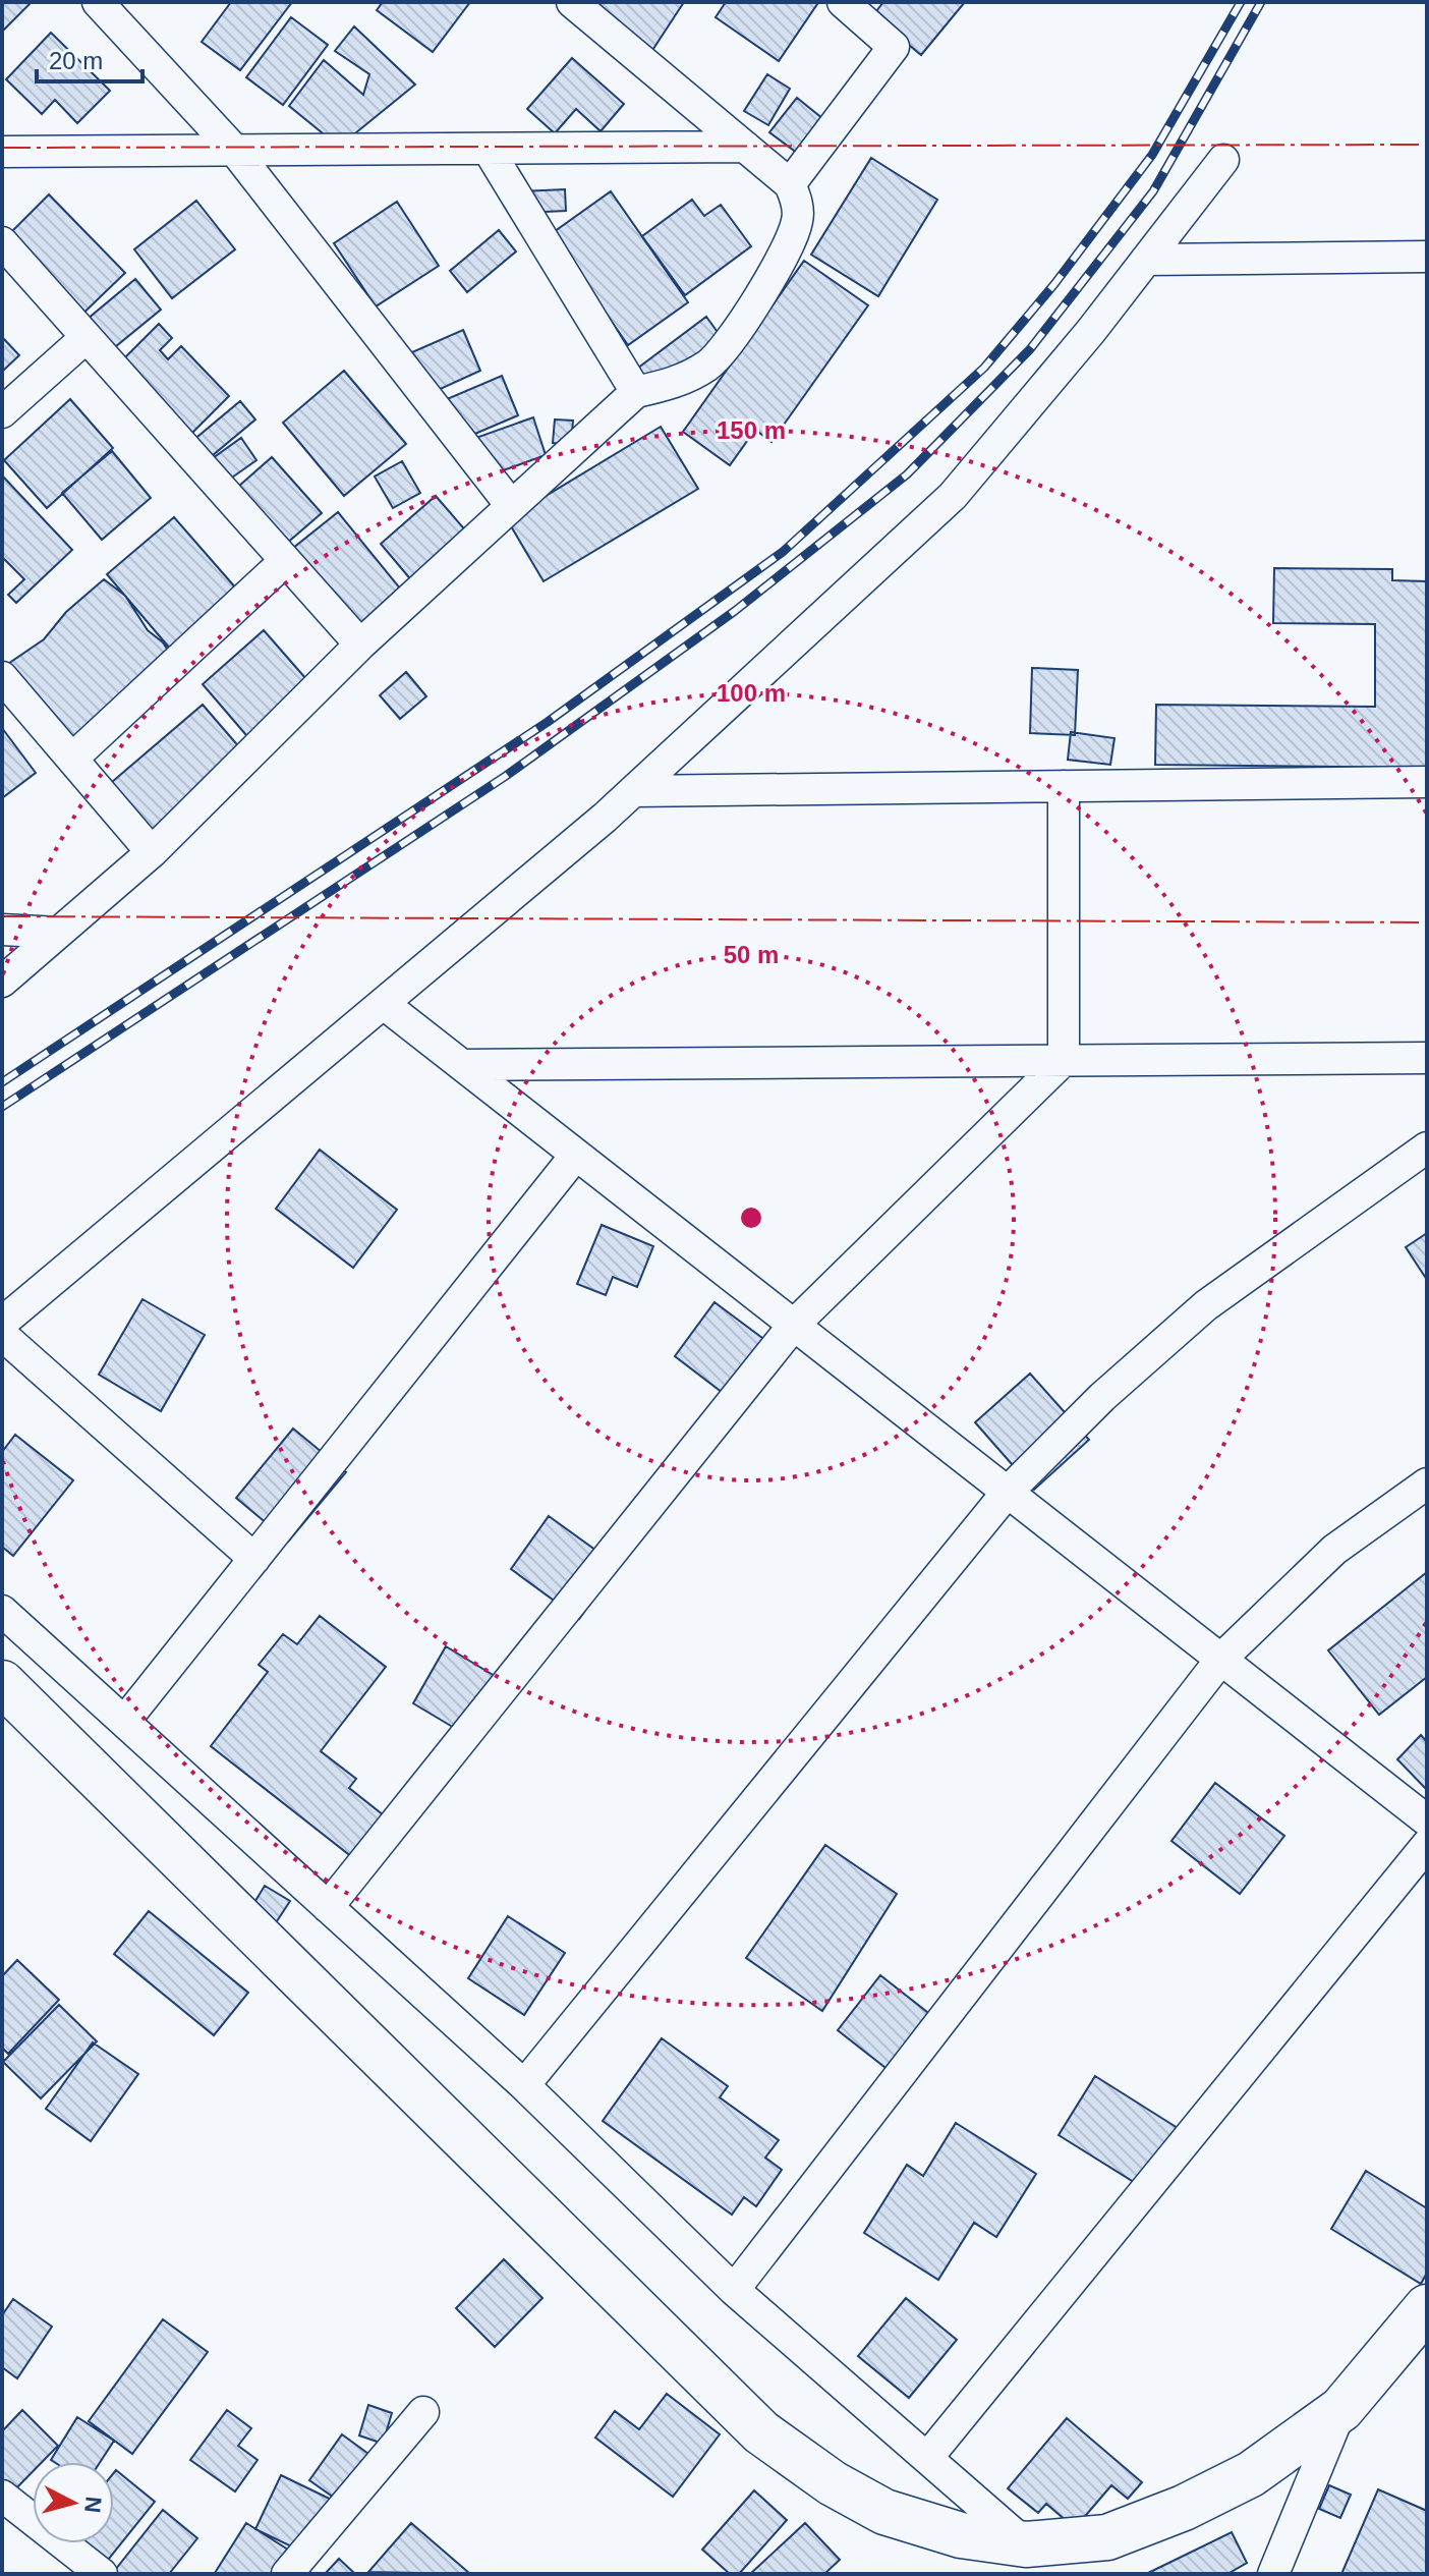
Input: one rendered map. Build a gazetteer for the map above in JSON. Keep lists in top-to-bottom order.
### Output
{
  "scale_bar": "20 m",
  "north": "right",
  "rings": ["150 m", "100 m", "50 m"]
}
